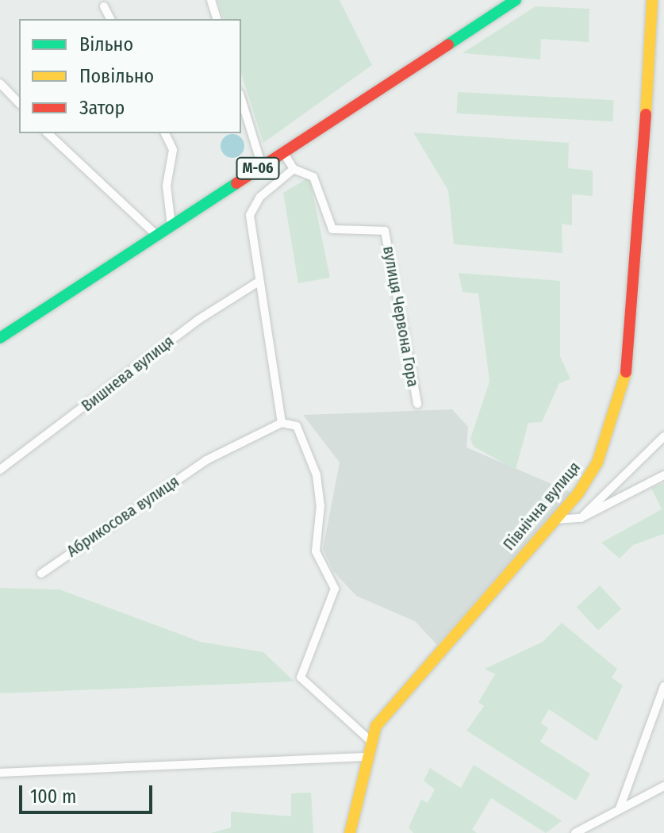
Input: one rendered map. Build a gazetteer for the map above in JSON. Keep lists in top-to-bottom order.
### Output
{
  "streets": {
    "main road": ["М-06", "Північна вулиця"],
    "street": ["вулиця Червона Гора", "Вишнева вулиця", "Абрикосова вулиця"]
  },
  "crossings": [
    ["М-06", "вулиця Червона Гора"]
  ],
  "legend": ["Вільно", "Повільно", "Затор"],
  "scale_bar": "100 m"
}
